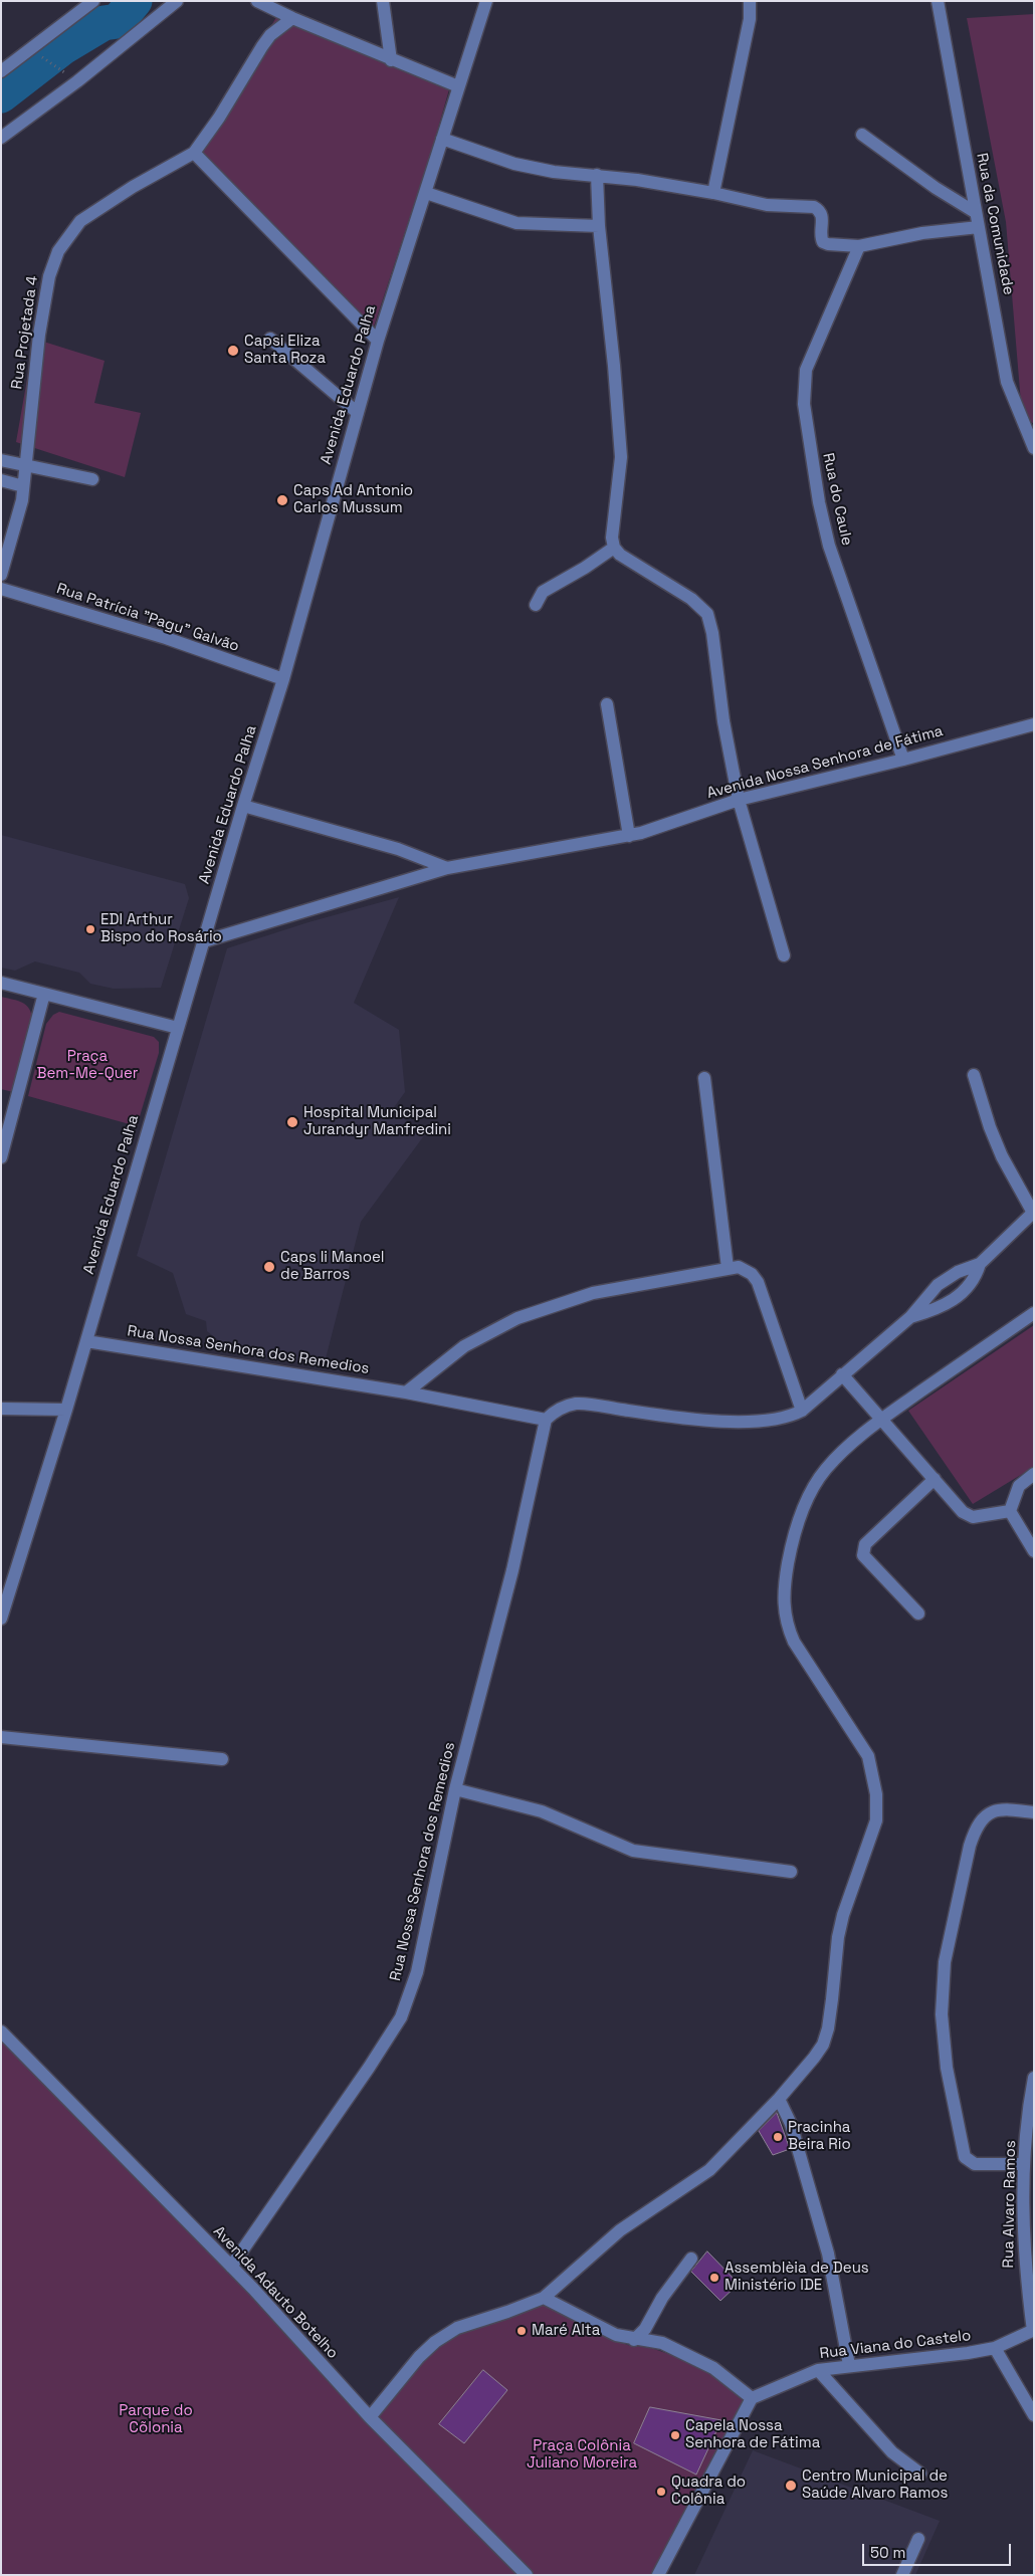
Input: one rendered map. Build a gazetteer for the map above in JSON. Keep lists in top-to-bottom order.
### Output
{
  "streets": {
    "street": [
      "Rua da Comunidade",
      "Rua Projetada 4",
      "Avenida Eduardo Palha",
      "Rua do Caule",
      "Rua Patrícia \"Pagu\" Galvão",
      "Avenida Nossa Senhora de Fátima",
      "Rua Nossa Senhora dos Remedios",
      "Rua Alvaro Ramos",
      "Avenida Adauto Botelho",
      "Rua Viana do Castelo"
    ]
  },
  "crossings": [
    ["Avenida Eduardo Palha", "Rua Patrícia \"Pagu\" Galvão"],
    ["Avenida Eduardo Palha", "Avenida Nossa Senhora de Fátima"],
    ["Avenida Eduardo Palha", "Rua Nossa Senhora dos Remedios"],
    ["Rua do Caule", "Avenida Nossa Senhora de Fátima"],
    ["Rua Nossa Senhora dos Remedios", "Avenida Adauto Botelho"],
    ["Rua Alvaro Ramos", "Rua Viana do Castelo"]
  ],
  "parks": ["Praça Bem-Me-Quer", "Parque do Cõlonia", "Praça Colônia Juliano Moreira"],
  "places": [
    "Capsi Eliza Santa Roza",
    "Caps Ad Antonio Carlos Mussum",
    "EDI Arthur Bispo do Rosário",
    "Hospital Municipal Jurandyr Manfredini",
    "Caps Ii Manoel de Barros",
    "Pracinha Beira Rio",
    "Assemblèia de Deus Ministério IDE",
    "Maré Alta",
    "Capela Nossa Senhora de Fátima",
    "Centro Municipal de Saúde Alvaro Ramos",
    "Quadra do Colônia"
  ],
  "scale_bar": "50 m"
}
